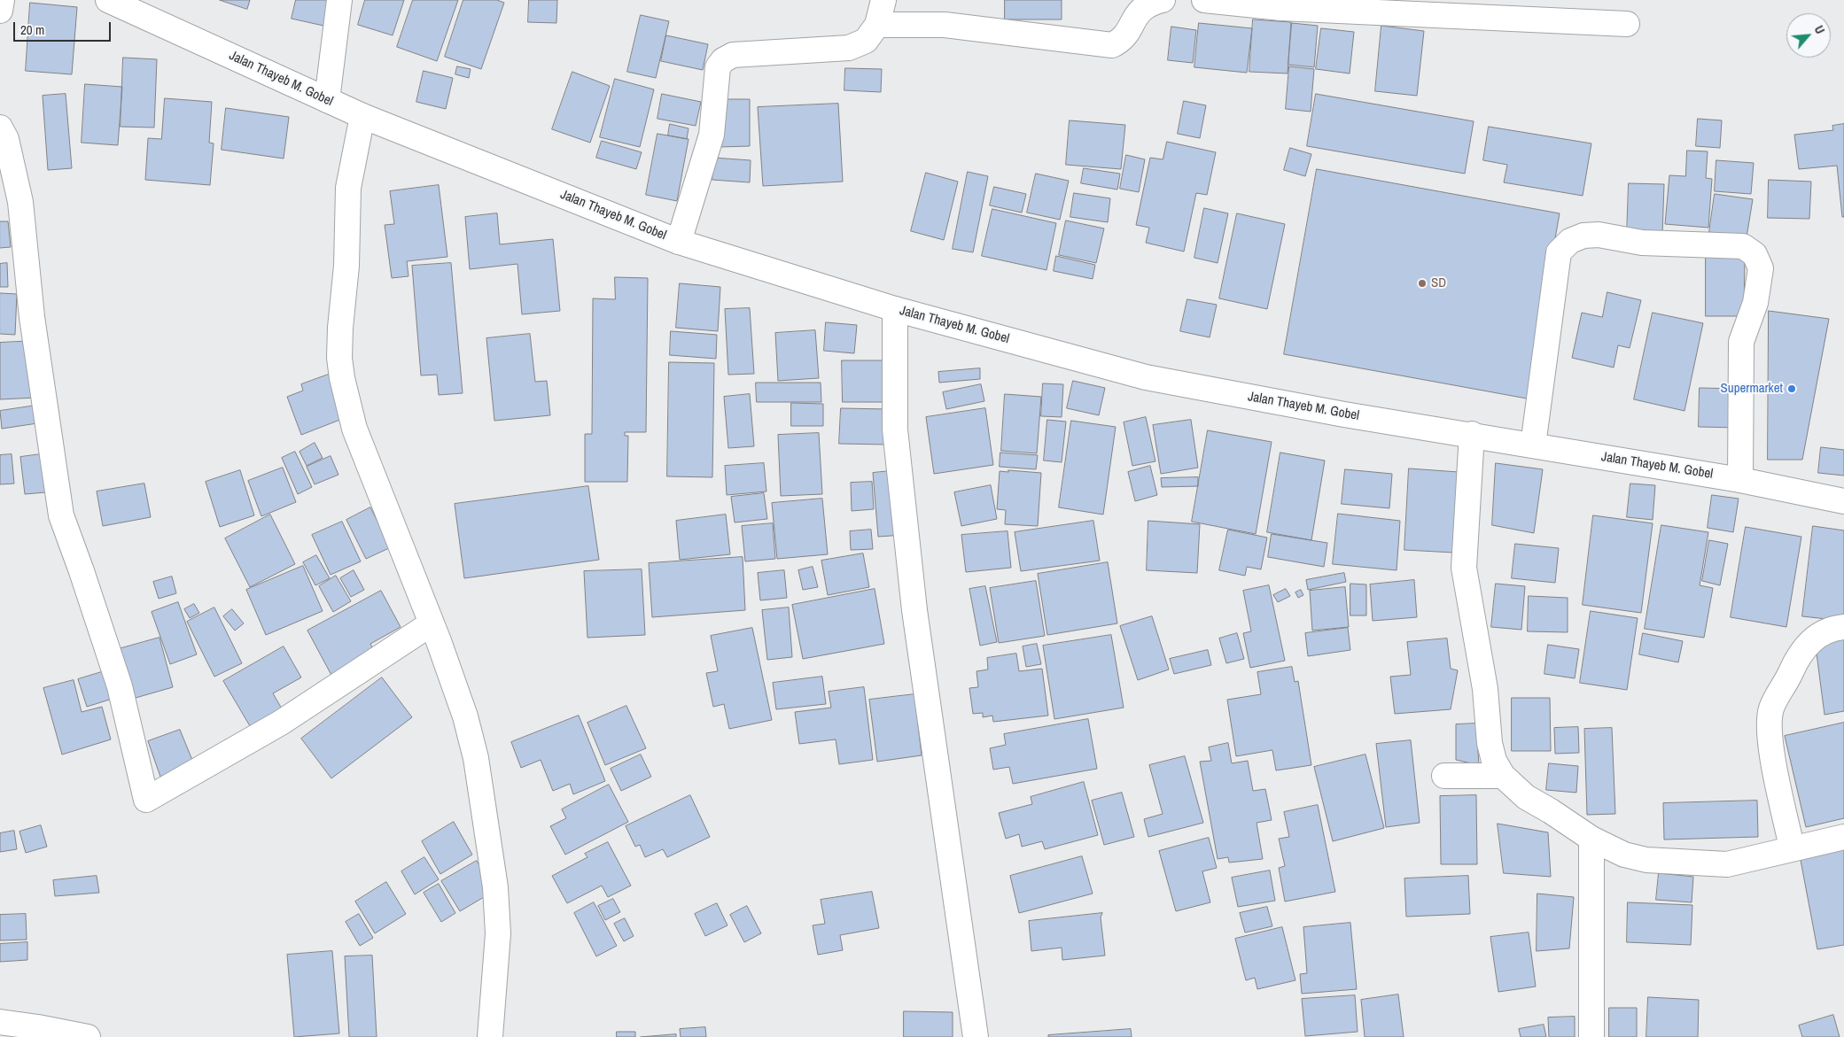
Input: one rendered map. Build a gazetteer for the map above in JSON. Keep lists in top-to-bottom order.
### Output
{
  "streets": {
    "street": ["Jalan Thayeb M. Gobel"]
  },
  "places": ["SD", "Supermarket"],
  "scale_bar": "20 m",
  "north": "top right"
}
